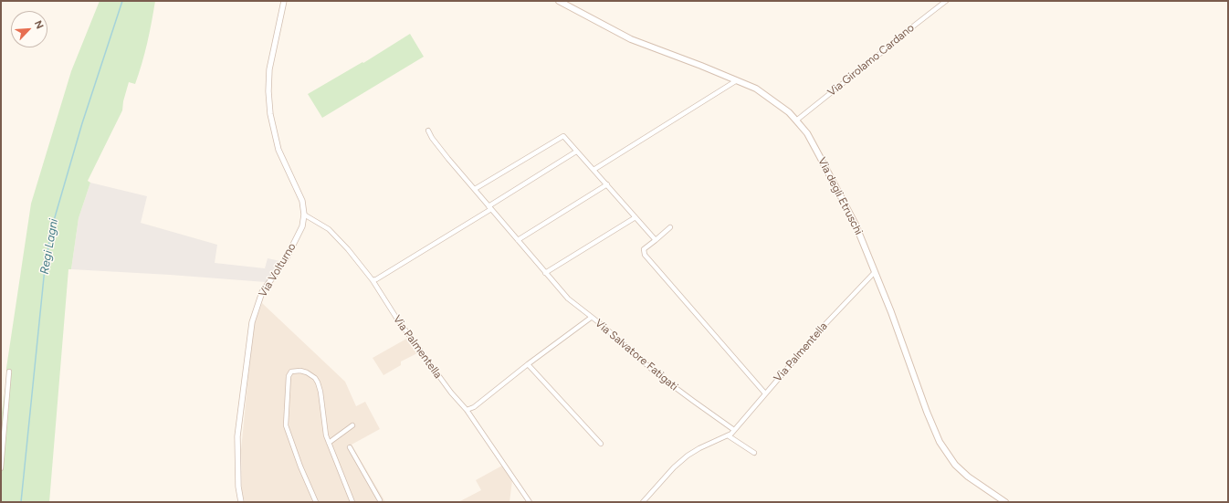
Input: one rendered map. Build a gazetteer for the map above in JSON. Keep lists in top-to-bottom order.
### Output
{
  "streets": {
    "main road": ["Via degli Etruschi"],
    "street": [
      "Via Girolamo Cardano",
      "Via Volturno",
      "Via Palmentella",
      "Via Salvatore Fatigati"
    ]
  },
  "crossings": [
    ["Via Girolamo Cardano", "Via degli Etruschi"],
    ["Via degli Etruschi", "Via Palmentella"],
    ["Via Volturno", "Via Palmentella"],
    ["Via Palmentella", "Via Salvatore Fatigati"]
  ],
  "water": ["Regi Lagni"],
  "north": "top right"
}
